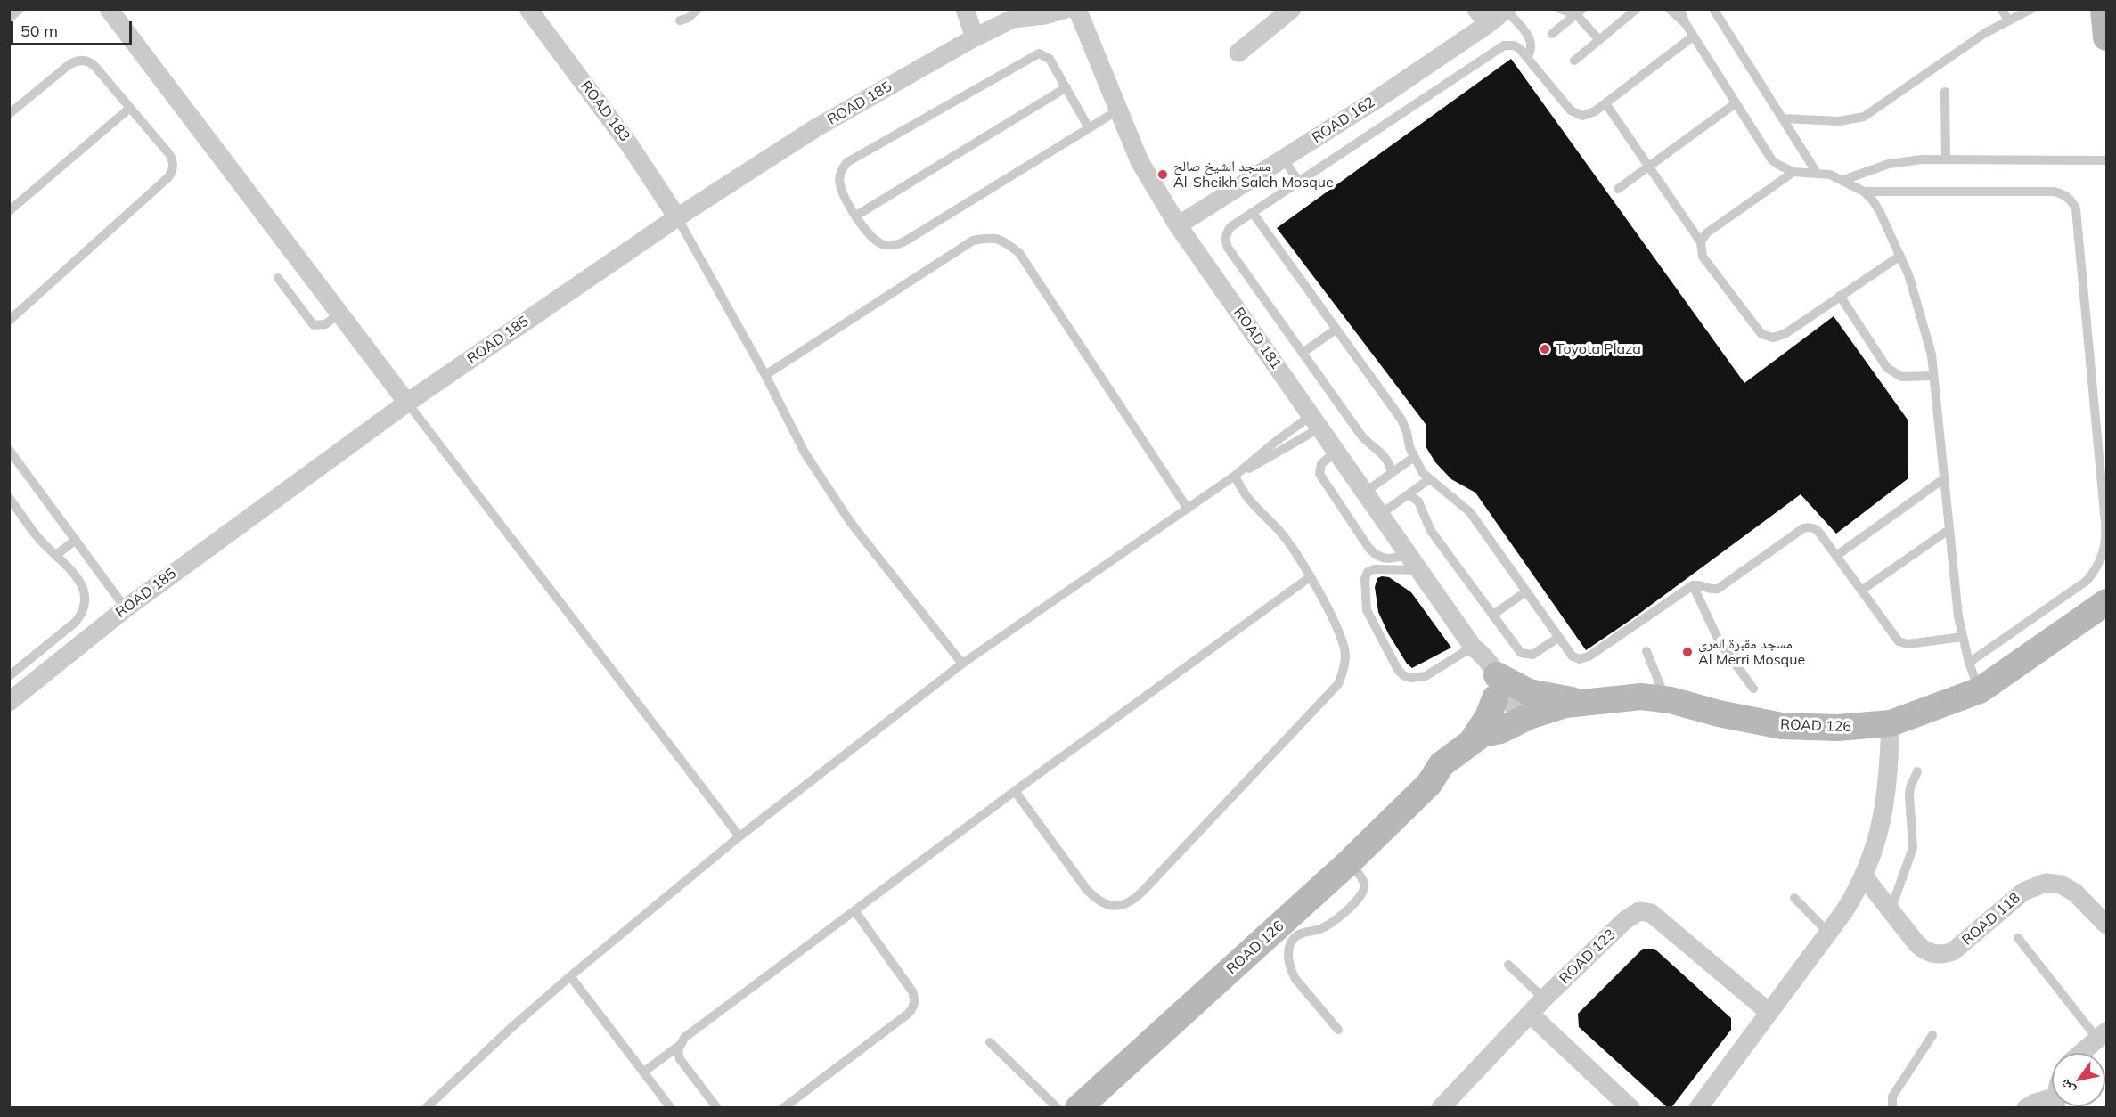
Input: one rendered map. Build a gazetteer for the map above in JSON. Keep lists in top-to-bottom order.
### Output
{
  "streets": {
    "street": [
      "ROAD 185",
      "ROAD 183",
      "ROAD 162",
      "ROAD 181",
      "ROAD 126",
      "ROAD 118",
      "ROAD 123"
    ]
  },
  "crossings": [
    ["ROAD 185", "ROAD 183"],
    ["ROAD 162", "ROAD 181"],
    ["ROAD 181", "ROAD 126"]
  ],
  "places": ["مسجد الشيخ صالح Al-Sheikh Saleh Mosque", "Toyota Plaza", "مسجد مقبرة المري Al Merri Mosque"],
  "scale_bar": "50 m",
  "north": "bottom left"
}
